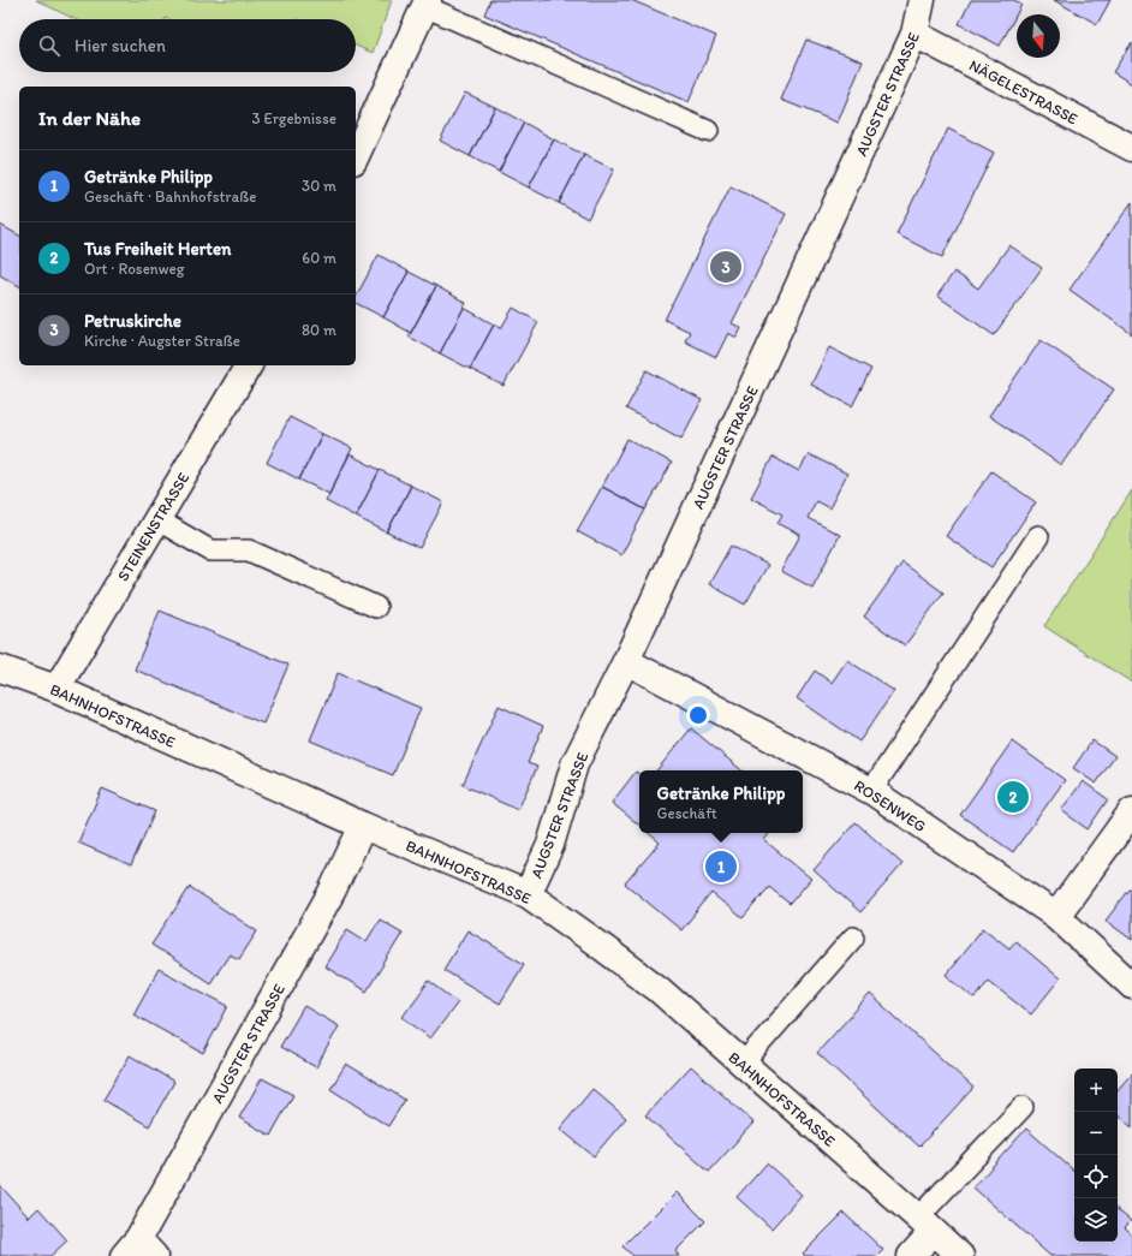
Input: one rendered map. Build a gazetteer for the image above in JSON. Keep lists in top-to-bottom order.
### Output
{
  "streets": {
    "street": [
      "NÄGELESTRASSE",
      "AUGSTER STRASSE",
      "STEINENSTRASSE",
      "BAHNHOFSTRASSE",
      "ROSENWEG"
    ]
  },
  "crossings": [
    ["NÄGELESTRASSE", "AUGSTER STRASSE"],
    ["AUGSTER STRASSE", "BAHNHOFSTRASSE"],
    ["AUGSTER STRASSE", "ROSENWEG"],
    ["STEINENSTRASSE", "BAHNHOFSTRASSE"]
  ],
  "north": "bottom",
  "page": {
    "search": "Hier suchen",
    "heading": ["In der Nähe", "3 Ergebnisse"],
    "list": [
      {
        "mark": "1",
        "name": "Getränke Philipp",
        "note": "Geschäft · Bahnhofstraße",
        "value": "30 m"
      },
      {
        "mark": "2",
        "name": "Tus Freiheit Herten",
        "note": "Ort · Rosenweg",
        "value": "60 m"
      },
      {
        "mark": "3",
        "name": "Petruskirche",
        "note": "Kirche · Augster Straße",
        "value": "80 m"
      }
    ],
    "pins": ["3", "2", "1"],
    "popup": ["Getränke Philipp", "Geschäft"],
    "map_buttons": ["+", "−"]
  }
}
